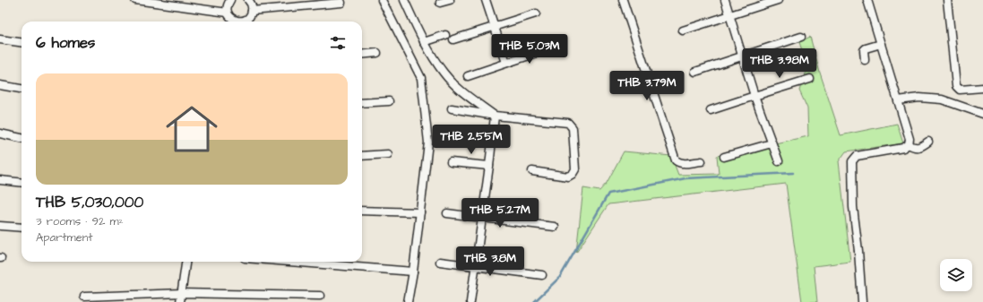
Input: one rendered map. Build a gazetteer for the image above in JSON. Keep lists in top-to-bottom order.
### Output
{
  "page": {
    "heading": "6 homes",
    "price": [
      "THB 5.03M",
      "THB 3.98M",
      "THB 3.79M",
      "THB 2.55M",
      "THB 5.27M",
      "THB 3.8M"
    ],
    "list": [
      {
        "name": "THB 5,030,000",
        "note": "3 rooms · 92 m² · Apartment"
      }
    ]
  }
}
